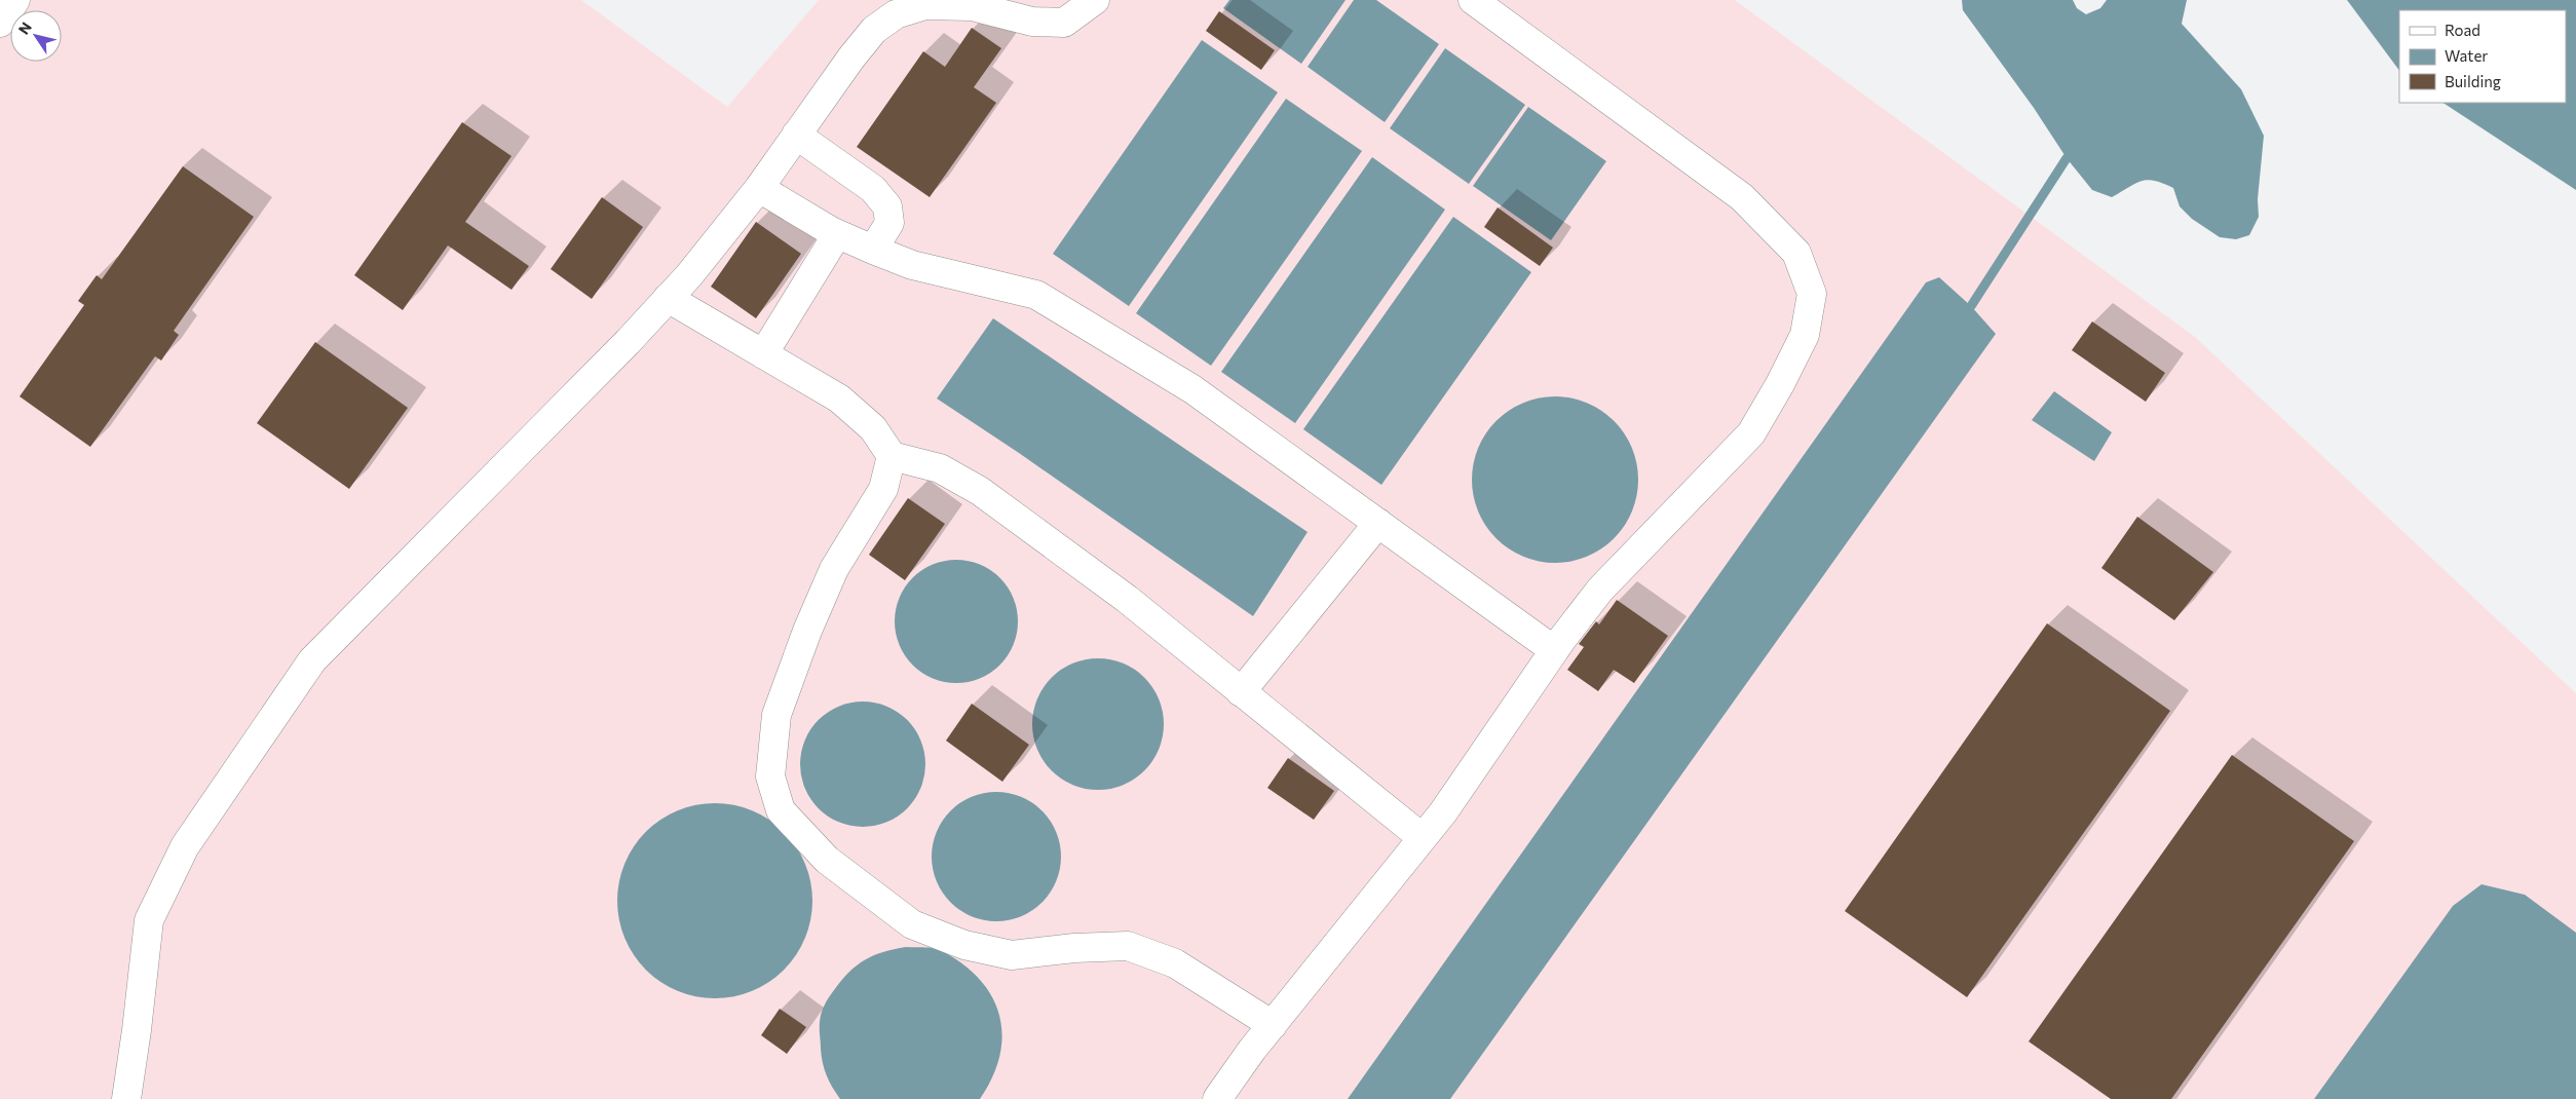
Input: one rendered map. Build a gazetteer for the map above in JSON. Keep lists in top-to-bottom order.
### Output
{
  "legend": ["Road", "Water", "Building"],
  "north": "top left"
}
